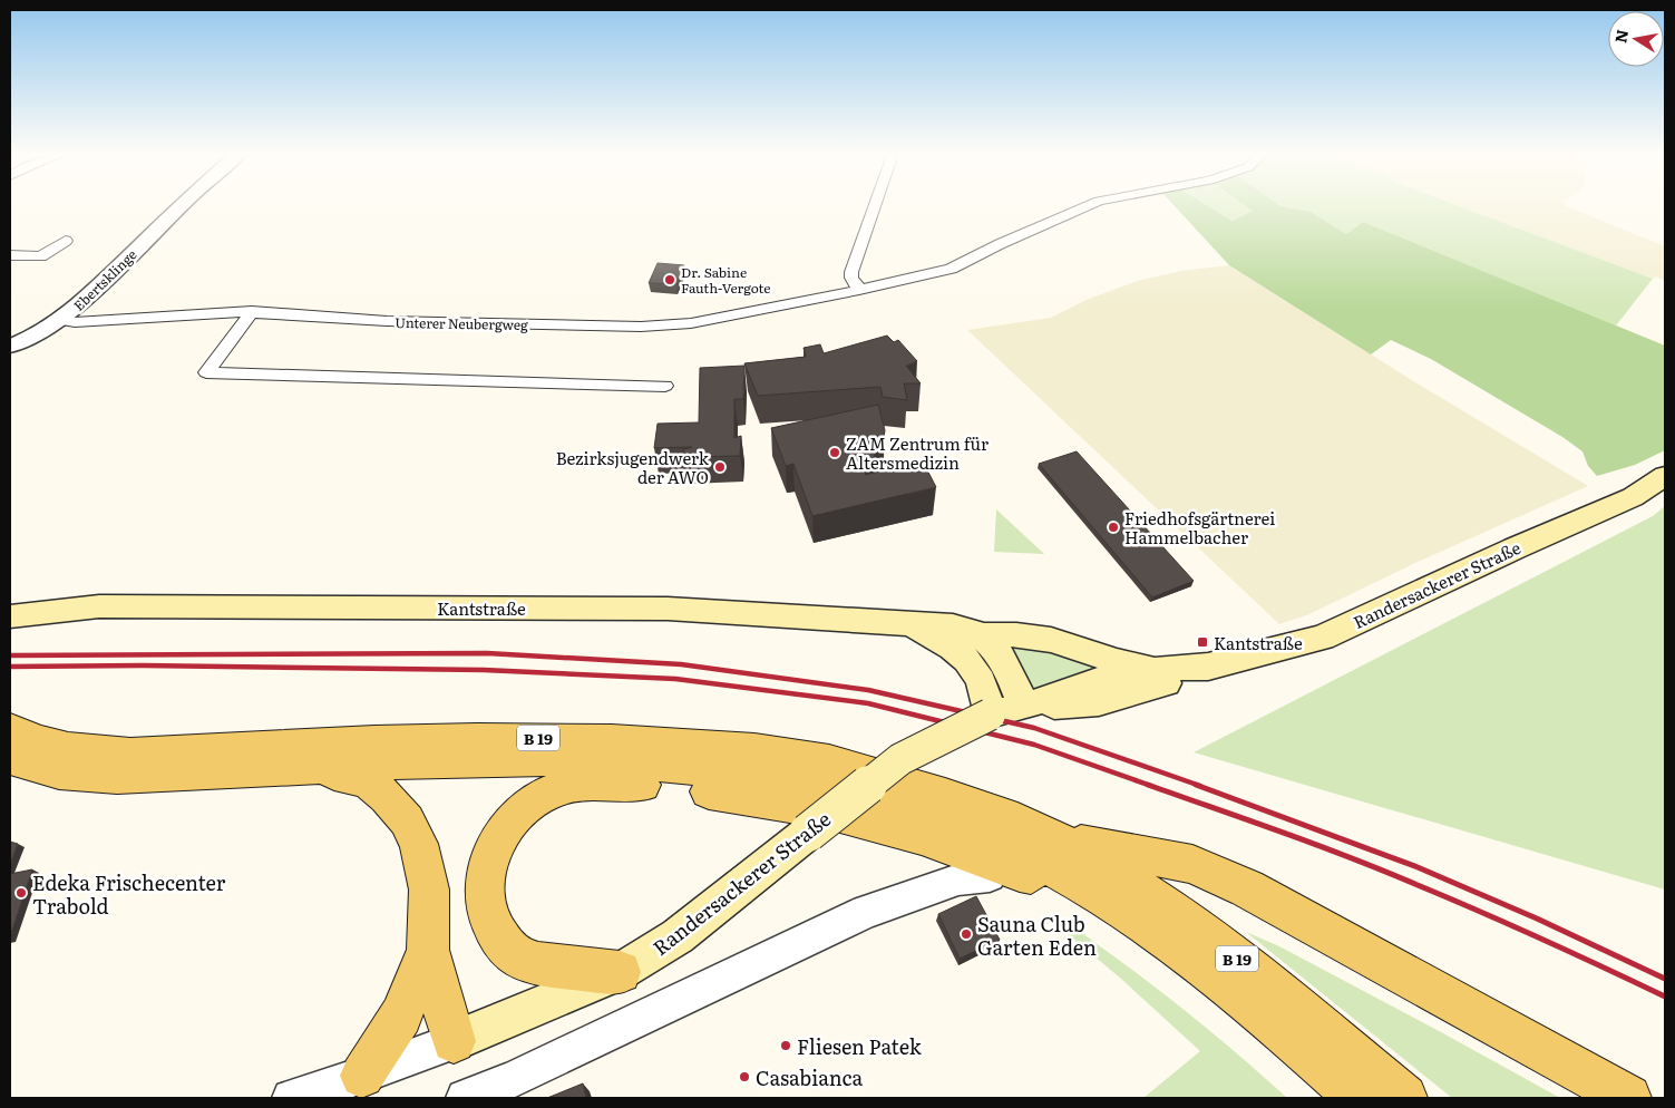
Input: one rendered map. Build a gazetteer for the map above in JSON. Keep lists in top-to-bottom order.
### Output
{
  "streets": {
    "main road": ["Randersackerer Straße", "Kantstraße", "B 19"],
    "street": ["Ebertsklinge", "Unterer Neubergweg"]
  },
  "crossings": [
    ["Ebertsklinge", "Unterer Neubergweg"],
    ["Randersackerer Straße", "Kantstraße"]
  ],
  "places": {
    "other": [
      "Dr. Sabine Fauth-Vergote",
      "ZAM Zentrum für Altersmedizin",
      "Bezirksjugendwerk der AWO",
      "Friedhofsgärtnerei Hammelbacher",
      "Edeka Frischecenter Trabold",
      "Sauna Club Garten Eden",
      "Fliesen Patek",
      "Casabianca"
    ],
    "transit": ["Kantstraße"]
  },
  "north": "left"
}
